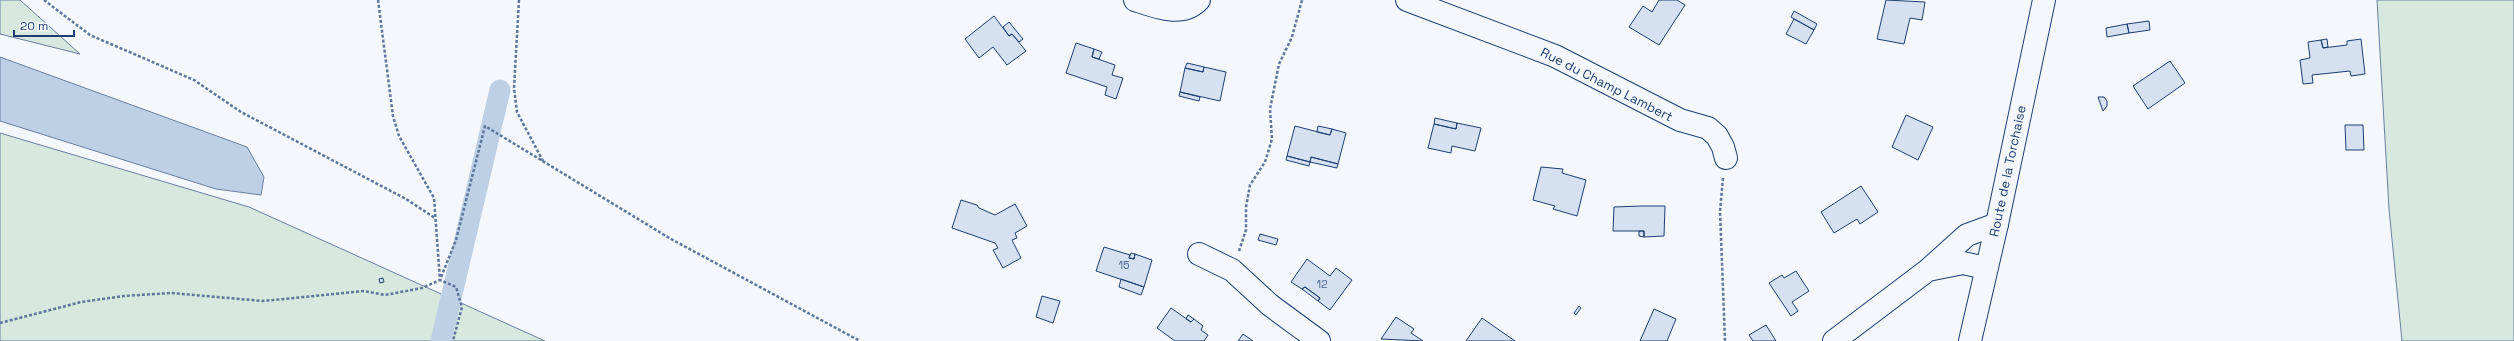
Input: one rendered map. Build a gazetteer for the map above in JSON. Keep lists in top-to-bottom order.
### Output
{
  "streets": {
    "street": ["Rue du Champ Lambert", "Route de la Torchaise"]
  },
  "house_numbers": ["15", "12"],
  "scale_bar": "20 m"
}
